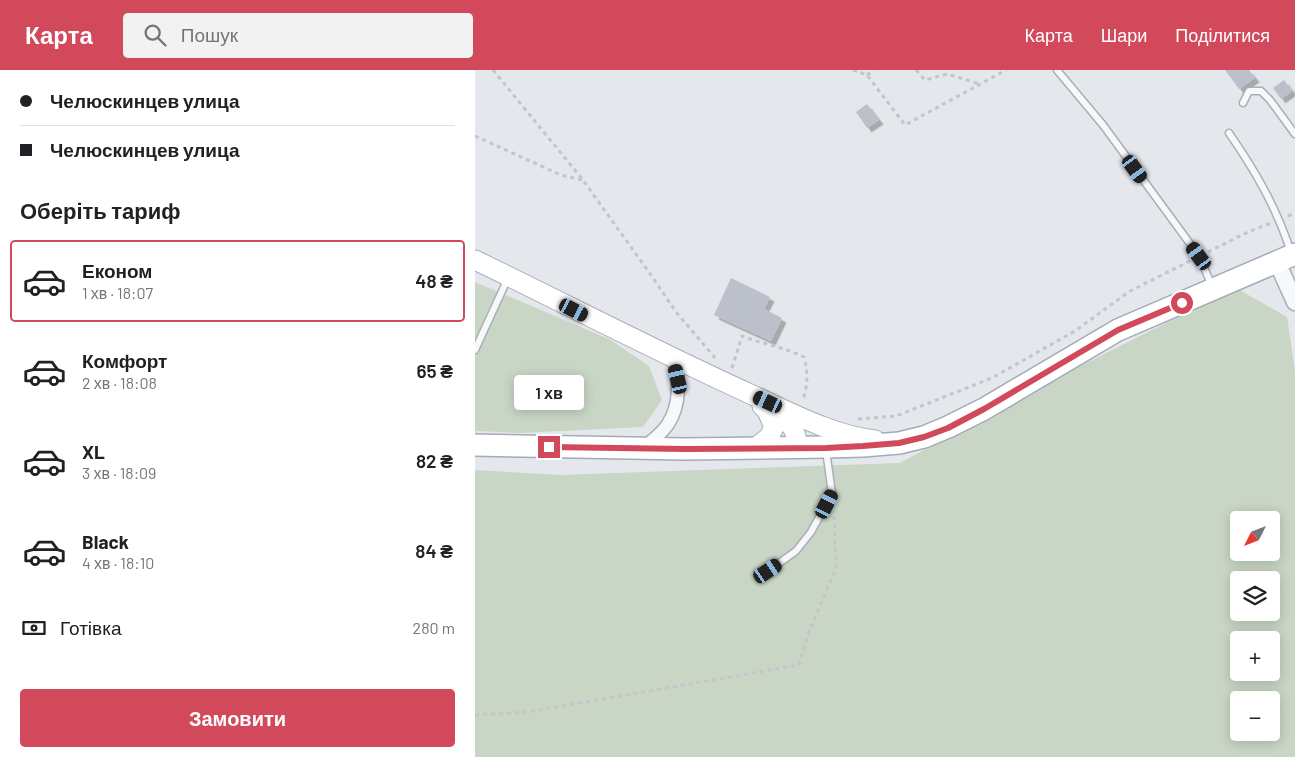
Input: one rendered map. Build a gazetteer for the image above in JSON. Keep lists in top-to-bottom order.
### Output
{
  "north": "bottom left",
  "page": {
    "header": "Карта",
    "search": "Пошук",
    "nav": ["Карта", "Шари", "Поділитися"],
    "banner": ["Челюскинцев улица", "Челюскинцев улица"],
    "heading": "Оберіть тариф",
    "list": [
      {
        "name": "Економ",
        "note": "1 хв · 18:07",
        "value": "48 ₴"
      },
      {
        "name": "Комфорт",
        "note": "2 хв · 18:08",
        "value": "65 ₴"
      },
      {
        "name": "XL",
        "note": "3 хв · 18:09",
        "value": "82 ₴"
      },
      {
        "name": "Black",
        "note": "4 хв · 18:10",
        "value": "84 ₴"
      }
    ],
    "bubble": "1 хв",
    "map_buttons": ["+", "−"],
    "pay": ["Готівка", "280 m"],
    "buttons": "Замовити"
  }
}
